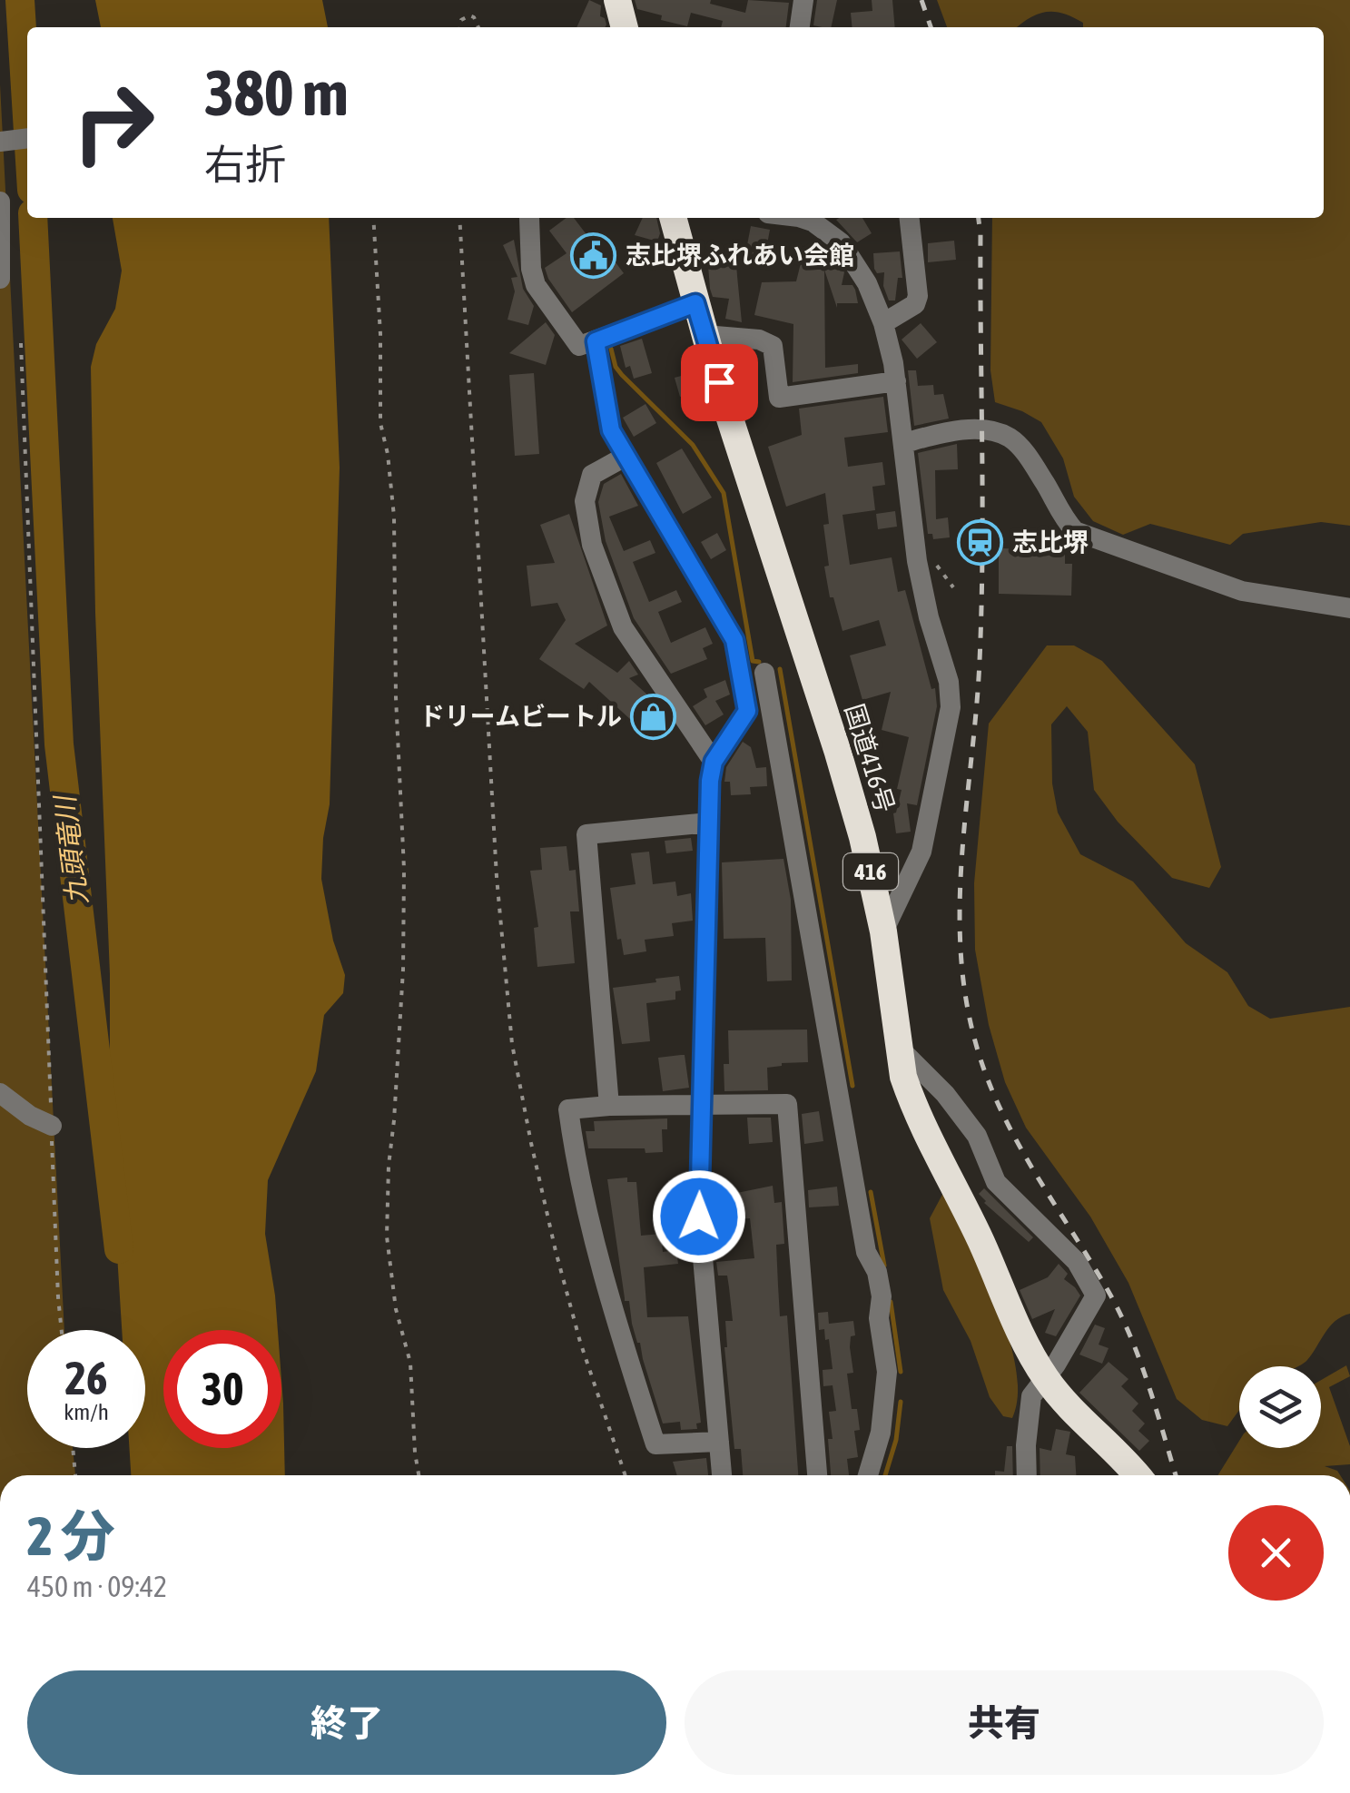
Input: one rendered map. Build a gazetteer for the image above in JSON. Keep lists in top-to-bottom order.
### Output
{
  "streets": {
    "highway": ["国道416号", "416"]
  },
  "water": ["九頭竜川"],
  "places": {
    "public building": ["志比堺ふれあい会館"],
    "station": ["志比堺"],
    "shop": ["ドリームビートル"]
  },
  "page": {
    "turn": ["380 m", "右折"],
    "speed": "26 km/h",
    "limit": "30",
    "heading": ["2 分", "450 m · 09:42"],
    "buttons": ["終了", "共有"]
  }
}
